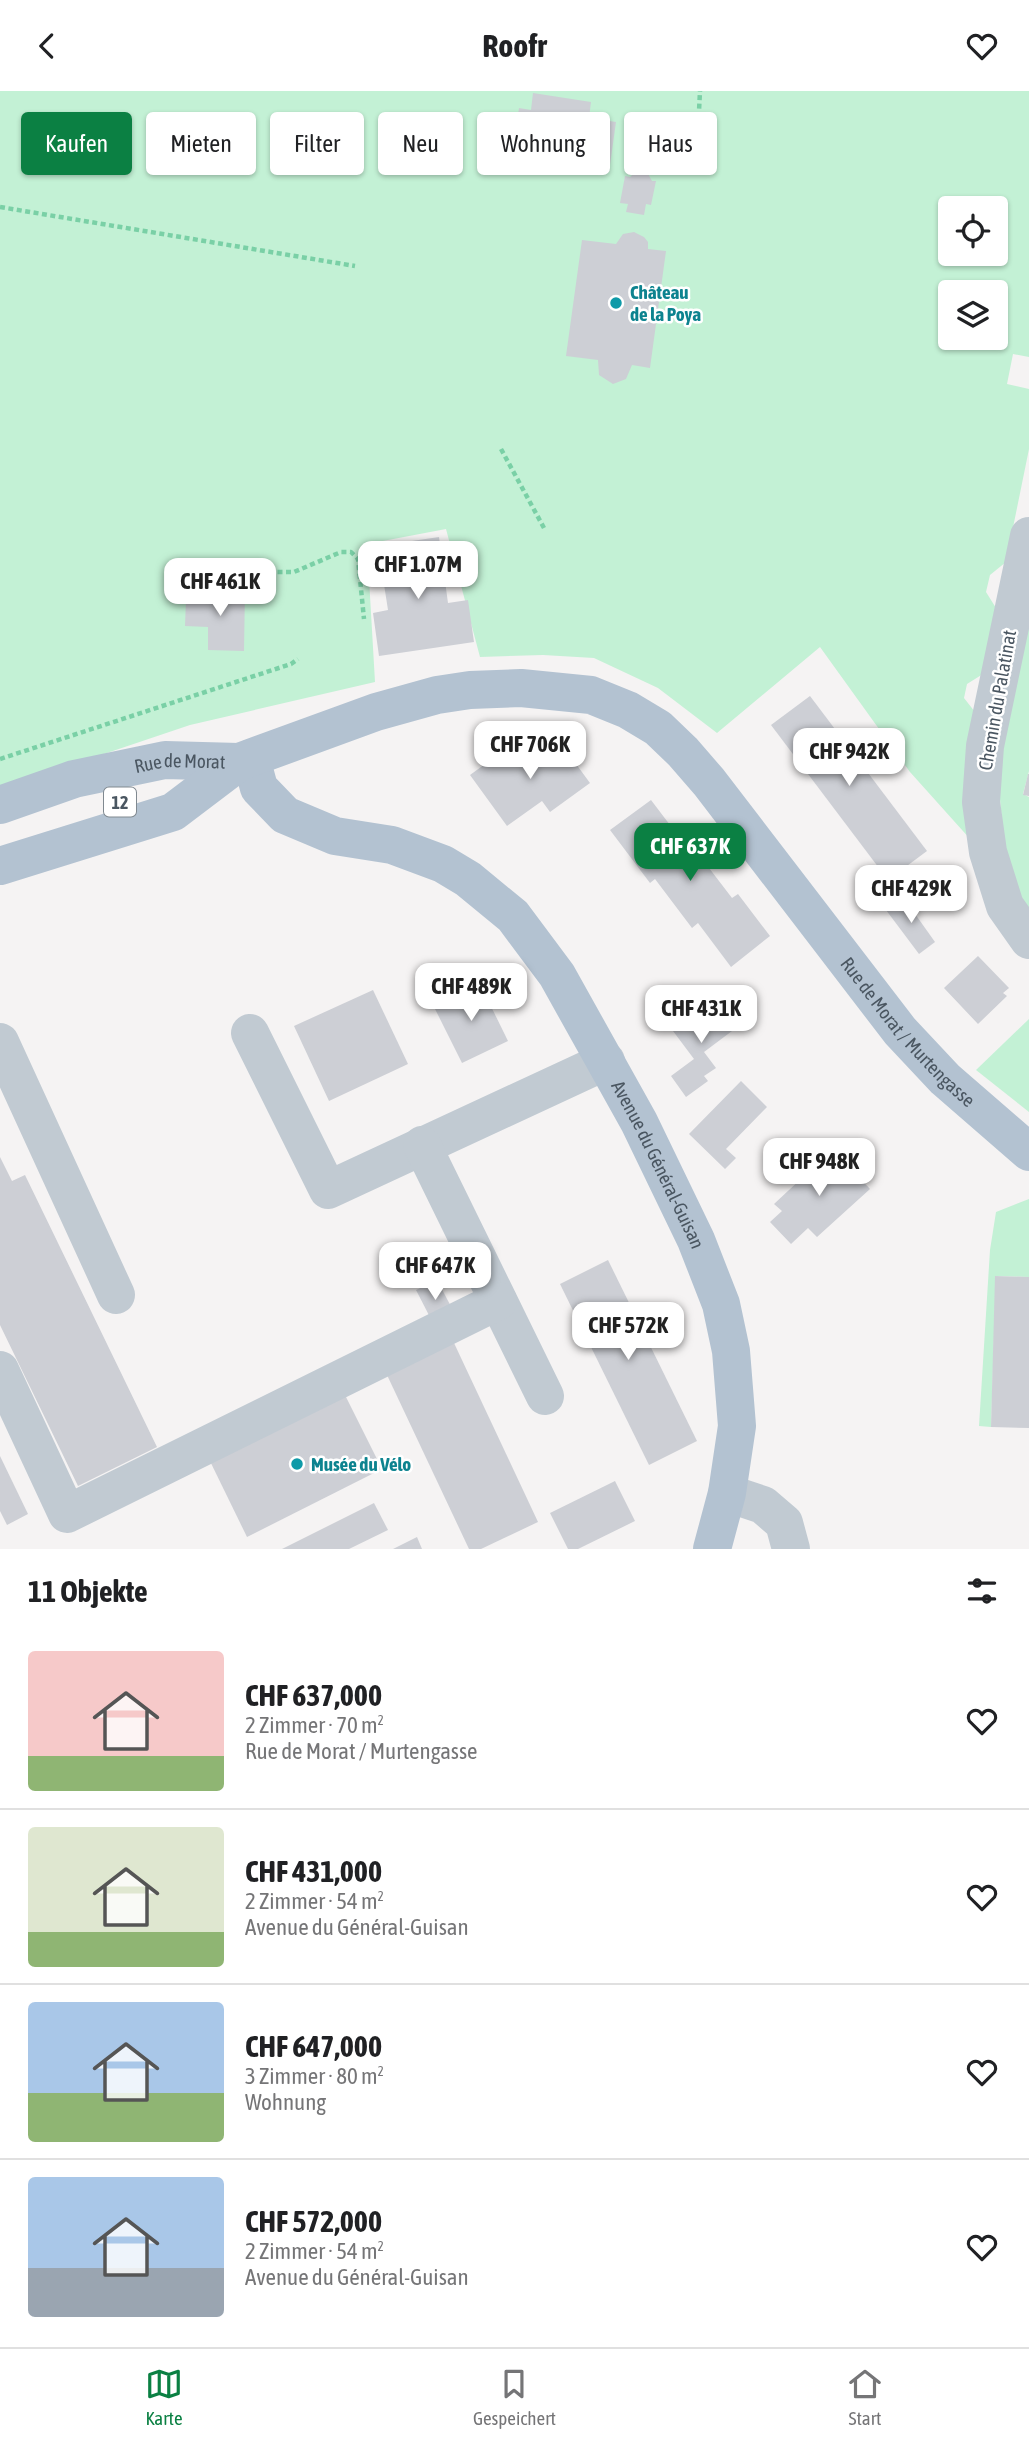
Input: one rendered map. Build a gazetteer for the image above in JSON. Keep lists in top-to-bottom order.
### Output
{
  "streets": {
    "main road": [
      "Rue de Morat",
      "12",
      "Rue de Morat / Murtengasse",
      "Avenue du Général-Guisan"
    ],
    "street": ["Chemin du Palatinat"]
  },
  "crossings": [
    ["Rue de Morat", "12"],
    ["Rue de Morat", "Rue de Morat / Murtengasse"],
    ["Rue de Morat", "Avenue du Général-Guisan"],
    ["12", "Avenue du Général-Guisan"]
  ],
  "places": ["Château de la Poya", "Musée du Vélo"],
  "page": {
    "header": "Roofr",
    "chip": [
      "Kaufen",
      "Mieten",
      "Filter",
      "Neu",
      "Wohnung",
      "Haus"
    ],
    "price": [
      "CHF 1.07M",
      "CHF 461K",
      "CHF 706K",
      "CHF 942K",
      "CHF 637K",
      "CHF 429K",
      "CHF 489K",
      "CHF 431K",
      "CHF 948K",
      "CHF 647K",
      "CHF 572K"
    ],
    "heading": "11 Objekte",
    "list": [
      {
        "name": "CHF 637,000",
        "note": "2 Zimmer · 70 m² · Rue de Morat / Murtengasse"
      },
      {
        "name": "CHF 431,000",
        "note": "2 Zimmer · 54 m² · Avenue du Général-Guisan"
      },
      {
        "name": "CHF 647,000",
        "note": "3 Zimmer · 80 m² · Wohnung"
      },
      {
        "name": "CHF 572,000",
        "note": "2 Zimmer · 54 m² · Avenue du Général-Guisan"
      }
    ],
    "tabs": ["Karte", "Gespeichert", "Start"]
  }
}
